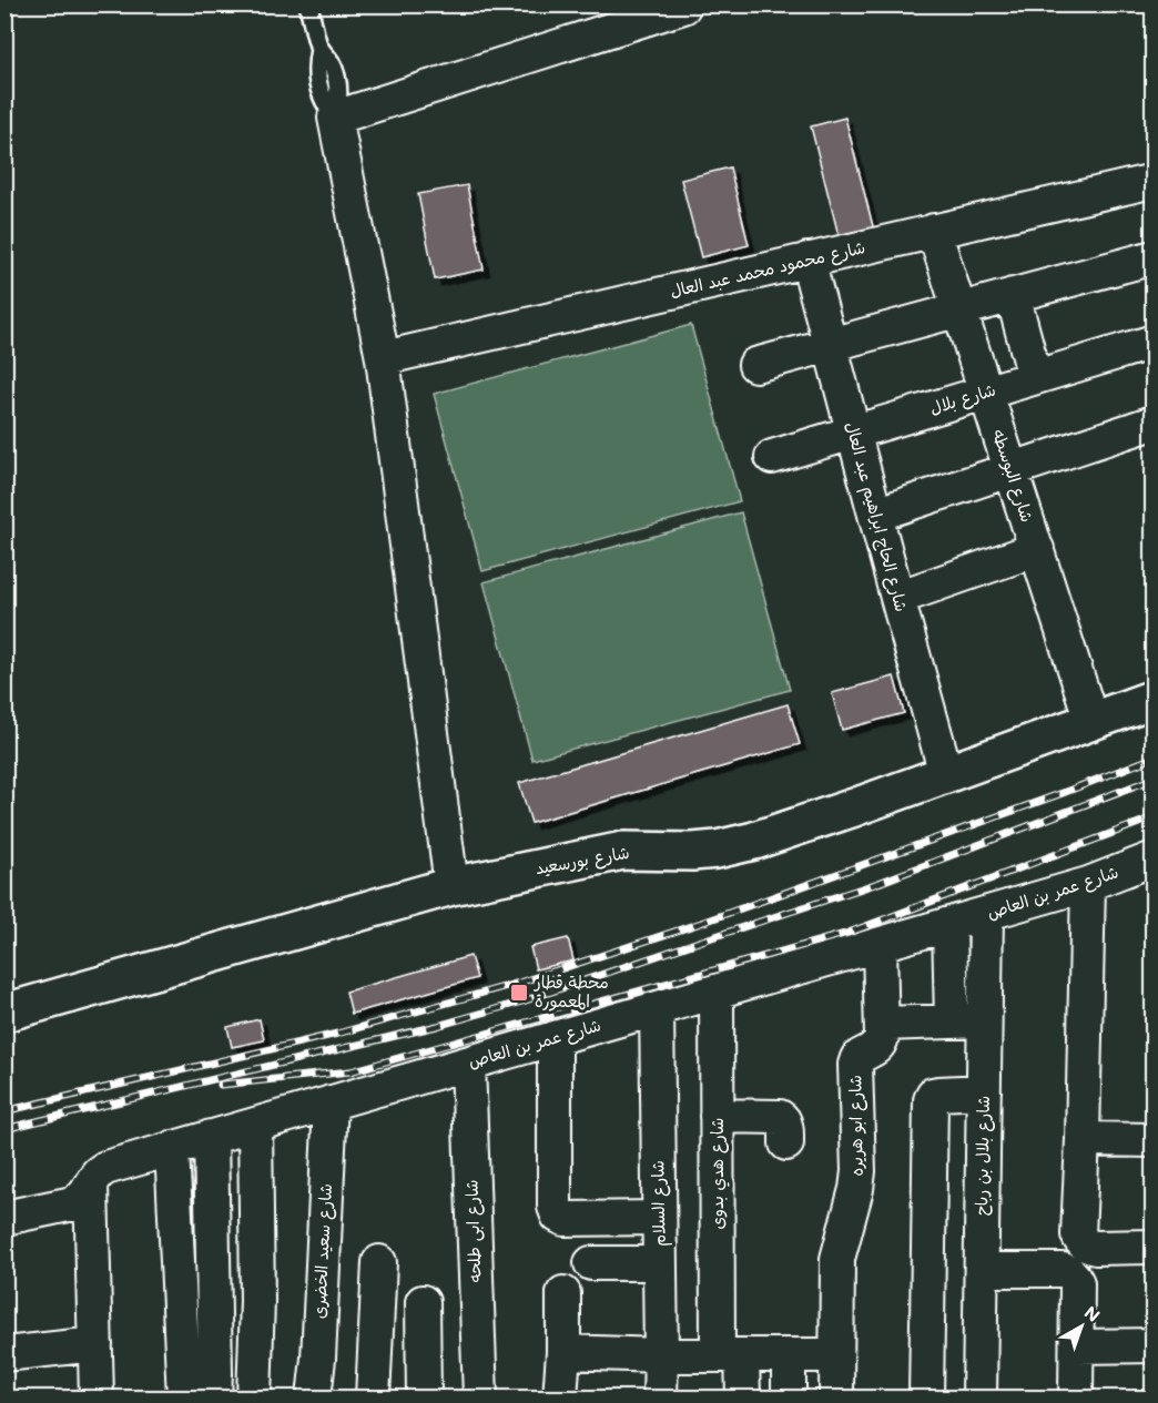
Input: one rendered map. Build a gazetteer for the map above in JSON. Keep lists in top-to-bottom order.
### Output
{
  "streets": {
    "main road": ["شارع بورسعيد"],
    "street": [
      "شارع محمود محمد عبد العال",
      "شارع بلال",
      "شارع البوسطه",
      "شارع الحاج ابراهيم عبد العال",
      "شارع عمر بن العاص",
      "شارع ابو هريره",
      "شارع بلال بن رباح",
      "شارع هدي بدوى",
      "شارع السلام",
      "شارع ابى طلحه",
      "شارع سعيد الخضرى"
    ]
  },
  "crossings": [
    ["شارع محمود محمد عبد العال", "شارع البوسطه"],
    ["شارع محمود محمد عبد العال", "شارع الحاج ابراهيم عبد العال"],
    ["شارع بلال", "شارع البوسطه"],
    ["شارع بلال", "شارع الحاج ابراهيم عبد العال"],
    ["شارع البوسطه", "شارع بورسعيد"],
    ["شارع الحاج ابراهيم عبد العال", "شارع بورسعيد"],
    ["شارع عمر بن العاص", "شارع ابو هريره"],
    ["شارع عمر بن العاص", "شارع بلال بن رباح"],
    ["شارع عمر بن العاص", "شارع هدي بدوى"],
    ["شارع عمر بن العاص", "شارع السلام"],
    ["شارع عمر بن العاص", "شارع ابى طلحه"],
    ["شارع عمر بن العاص", "شارع سعيد الخضرى"]
  ],
  "places": {
    "transit": ["محطة قطار المعمورة"]
  },
  "north": "top right"
}
